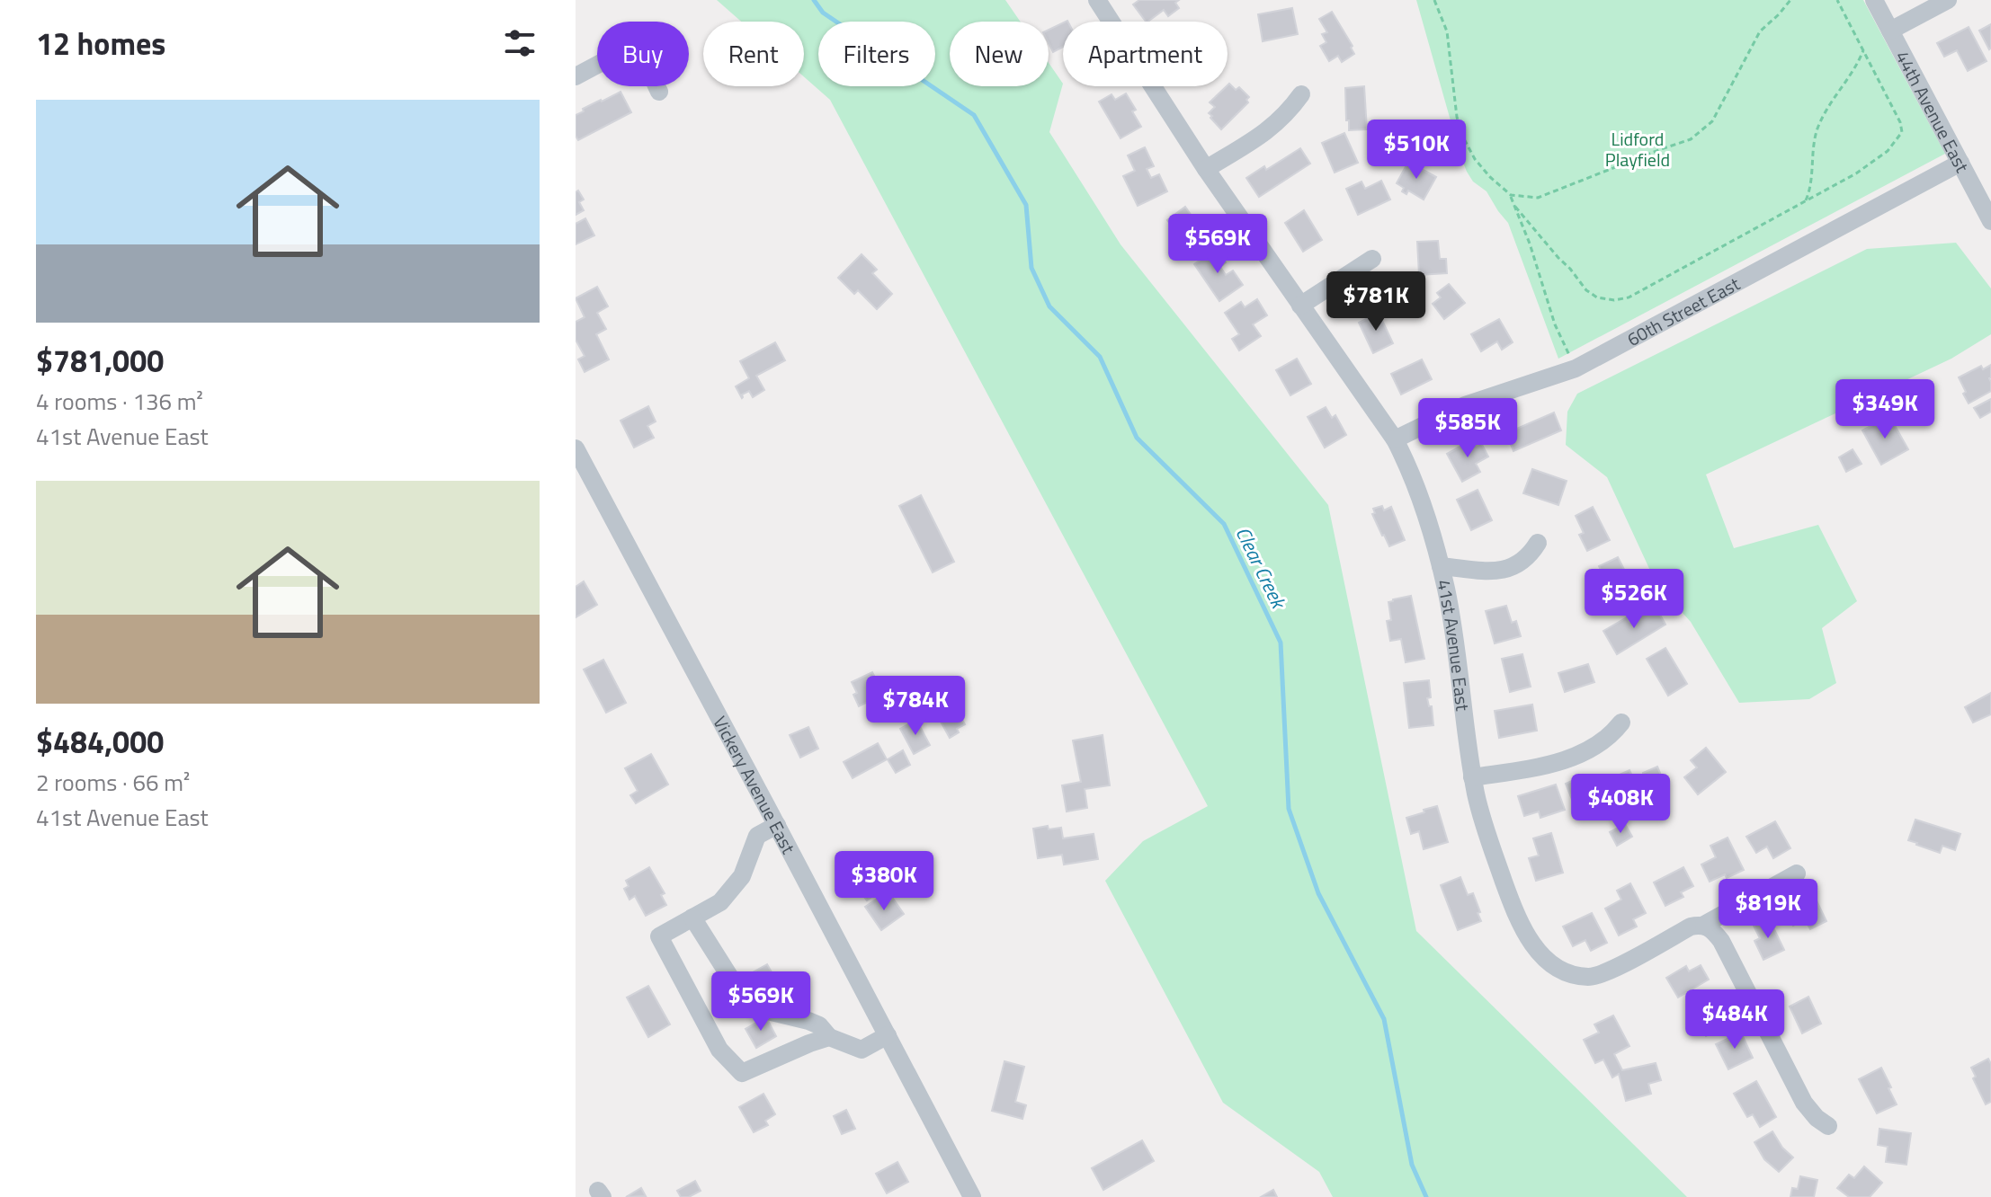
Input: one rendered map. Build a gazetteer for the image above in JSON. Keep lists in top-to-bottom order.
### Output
{
  "streets": {
    "street": [
      "44th Avenue East",
      "60th Street East",
      "41st Avenue East",
      "Vickery Avenue East"
    ]
  },
  "crossings": [
    ["44th Avenue East", "60th Street East"],
    ["60th Street East", "41st Avenue East"]
  ],
  "water": ["Clear Creek"],
  "parks": ["Lidford Playfield"],
  "page": {
    "heading": "12 homes",
    "chip": [
      "Buy",
      "Rent",
      "Filters",
      "New",
      "Apartment"
    ],
    "list": [
      {
        "name": "$781,000",
        "note": "4 rooms · 136 m² · 41st Avenue East"
      },
      {
        "name": "$484,000",
        "note": "2 rooms · 66 m² · 41st Avenue East"
      }
    ],
    "price": [
      "$510K",
      "$569K",
      "$781K",
      "$349K",
      "$585K",
      "$526K",
      "$784K",
      "$408K",
      "$380K",
      "$819K",
      "$569K",
      "$484K"
    ]
  }
}
